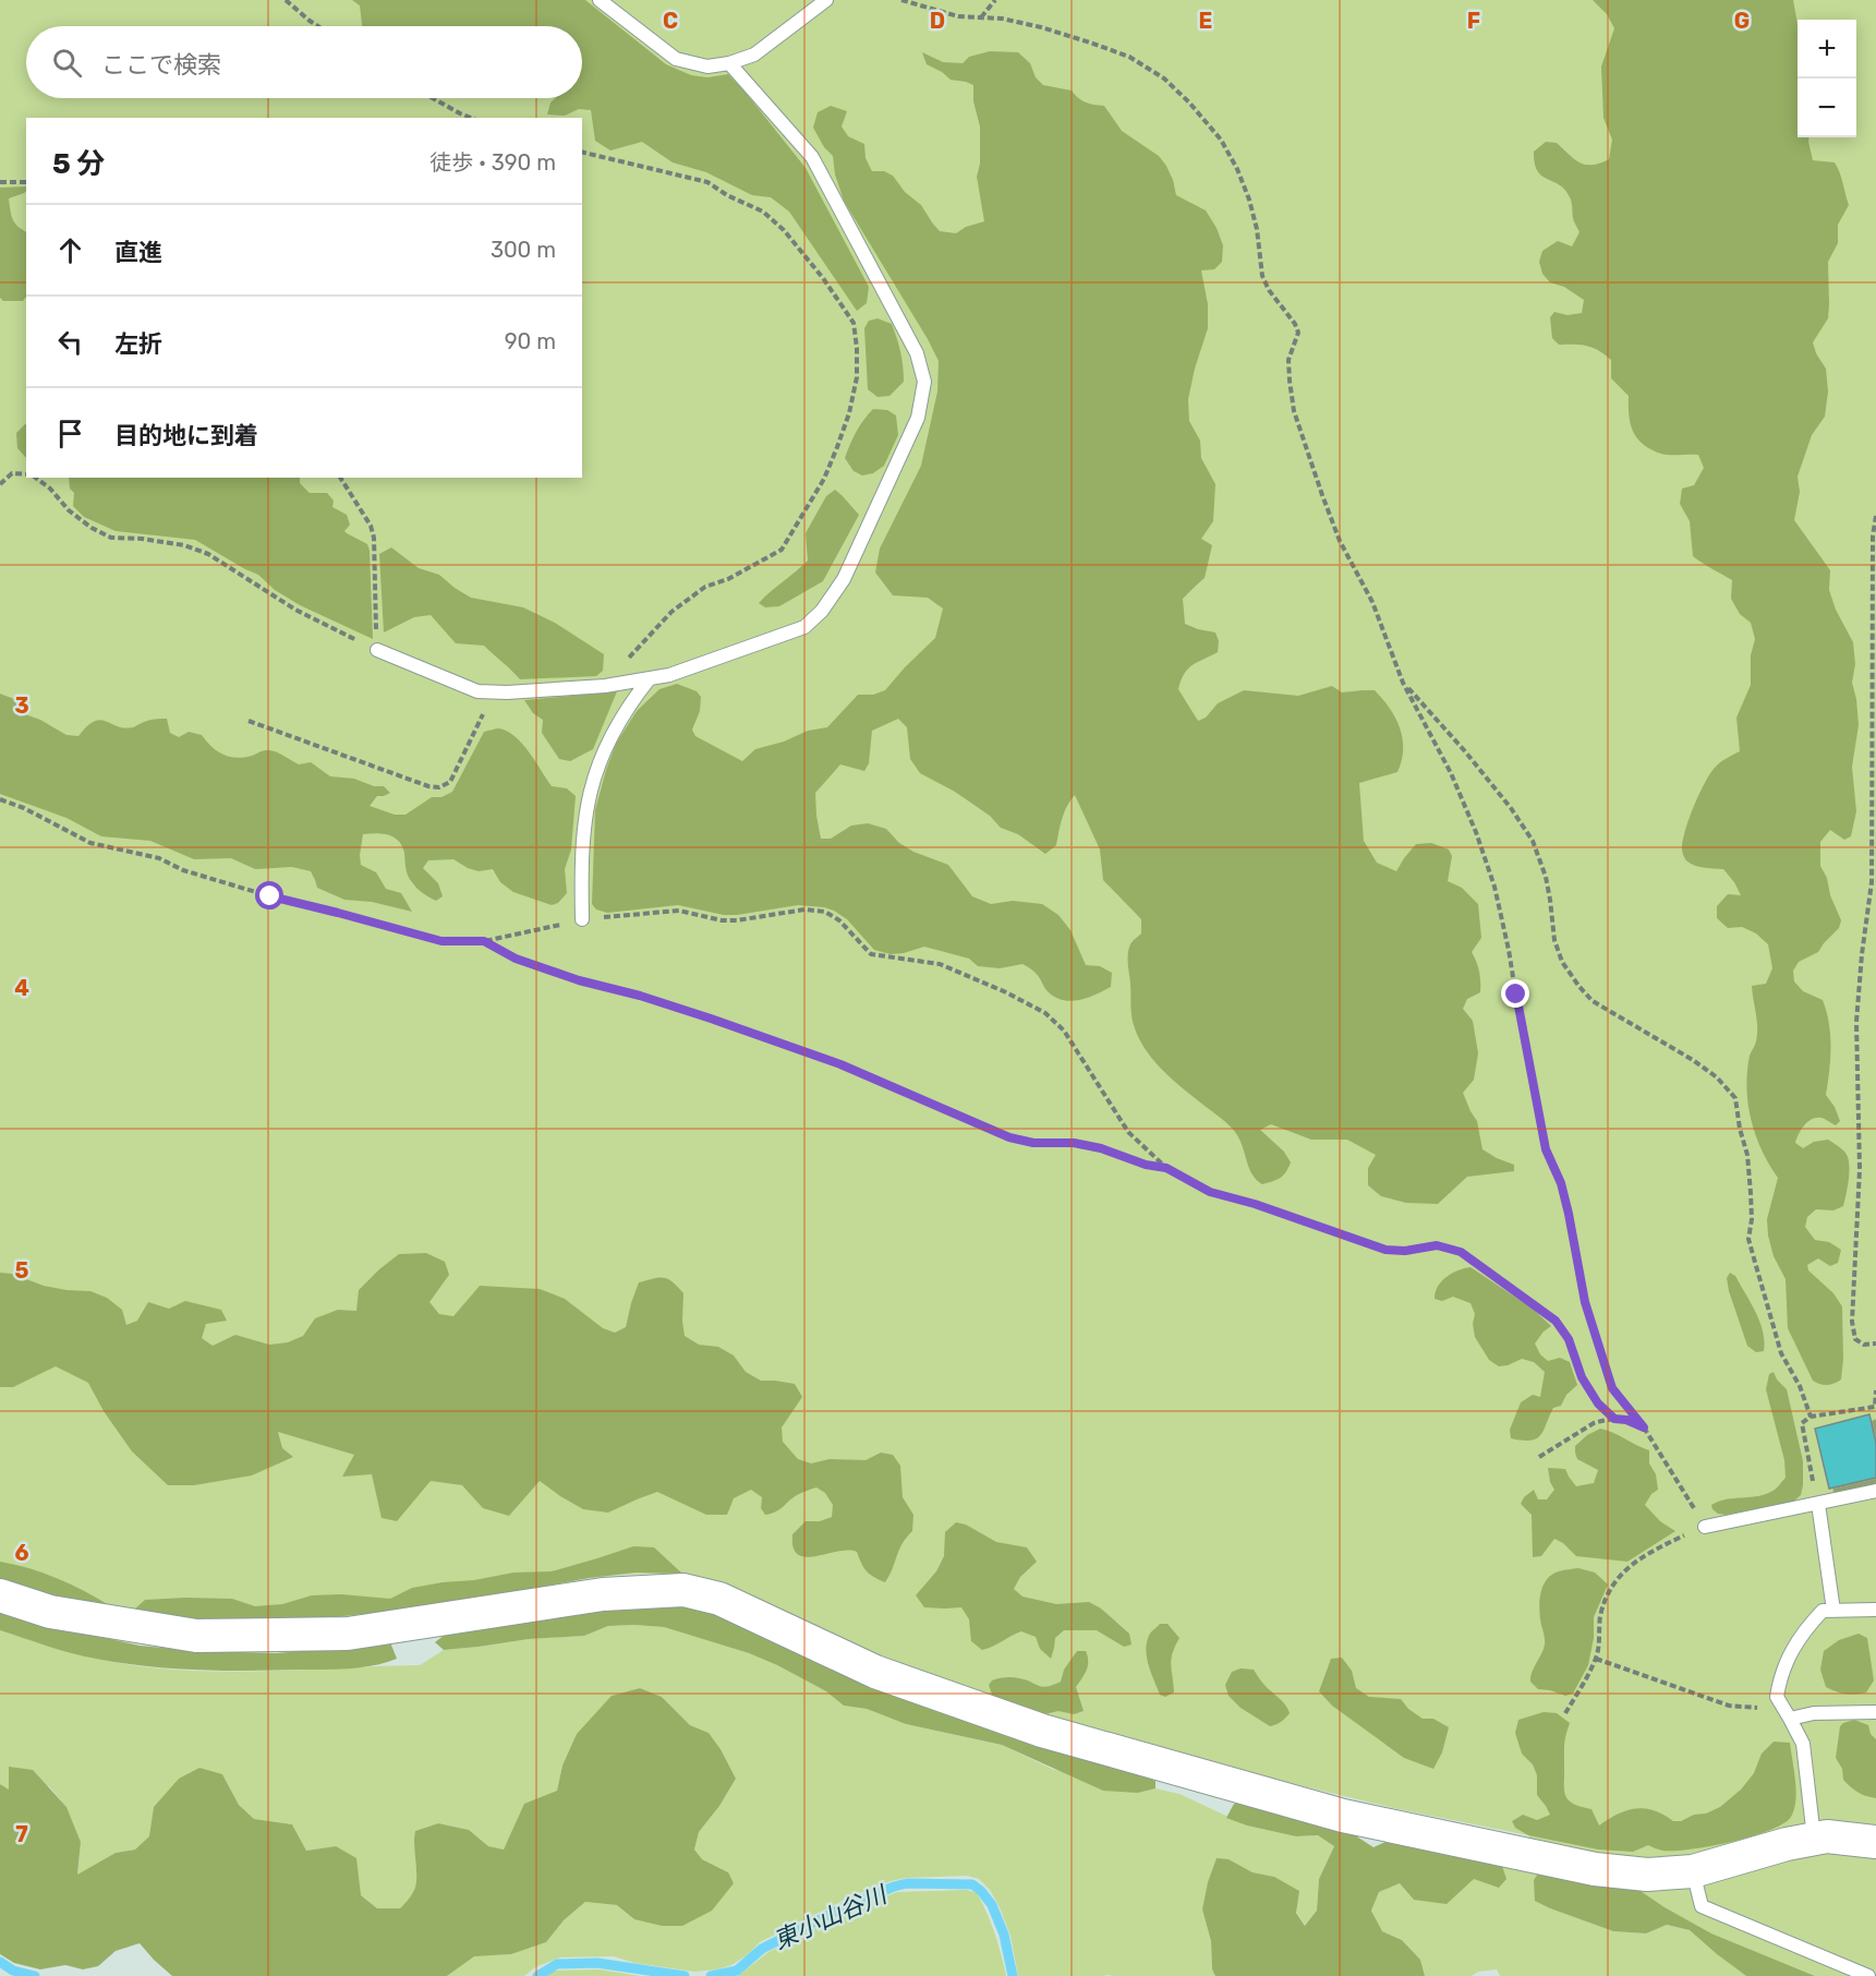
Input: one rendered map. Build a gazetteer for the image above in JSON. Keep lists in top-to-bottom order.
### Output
{
  "water": ["東小山谷川"],
  "page": {
    "map_buttons": ["+", "−"],
    "search": "ここで検索",
    "heading": ["5 分", "徒歩 · 390 m"],
    "list": [
      ["直進", "300 m"],
      ["左折", "90 m"],
      "目的地に到着"
    ]
  },
  "grid": {
    "columns": [
      "C",
      "D",
      "E",
      "F",
      "G"
    ],
    "rows": [
      "3",
      "4",
      "5",
      "6",
      "7"
    ]
  }
}
